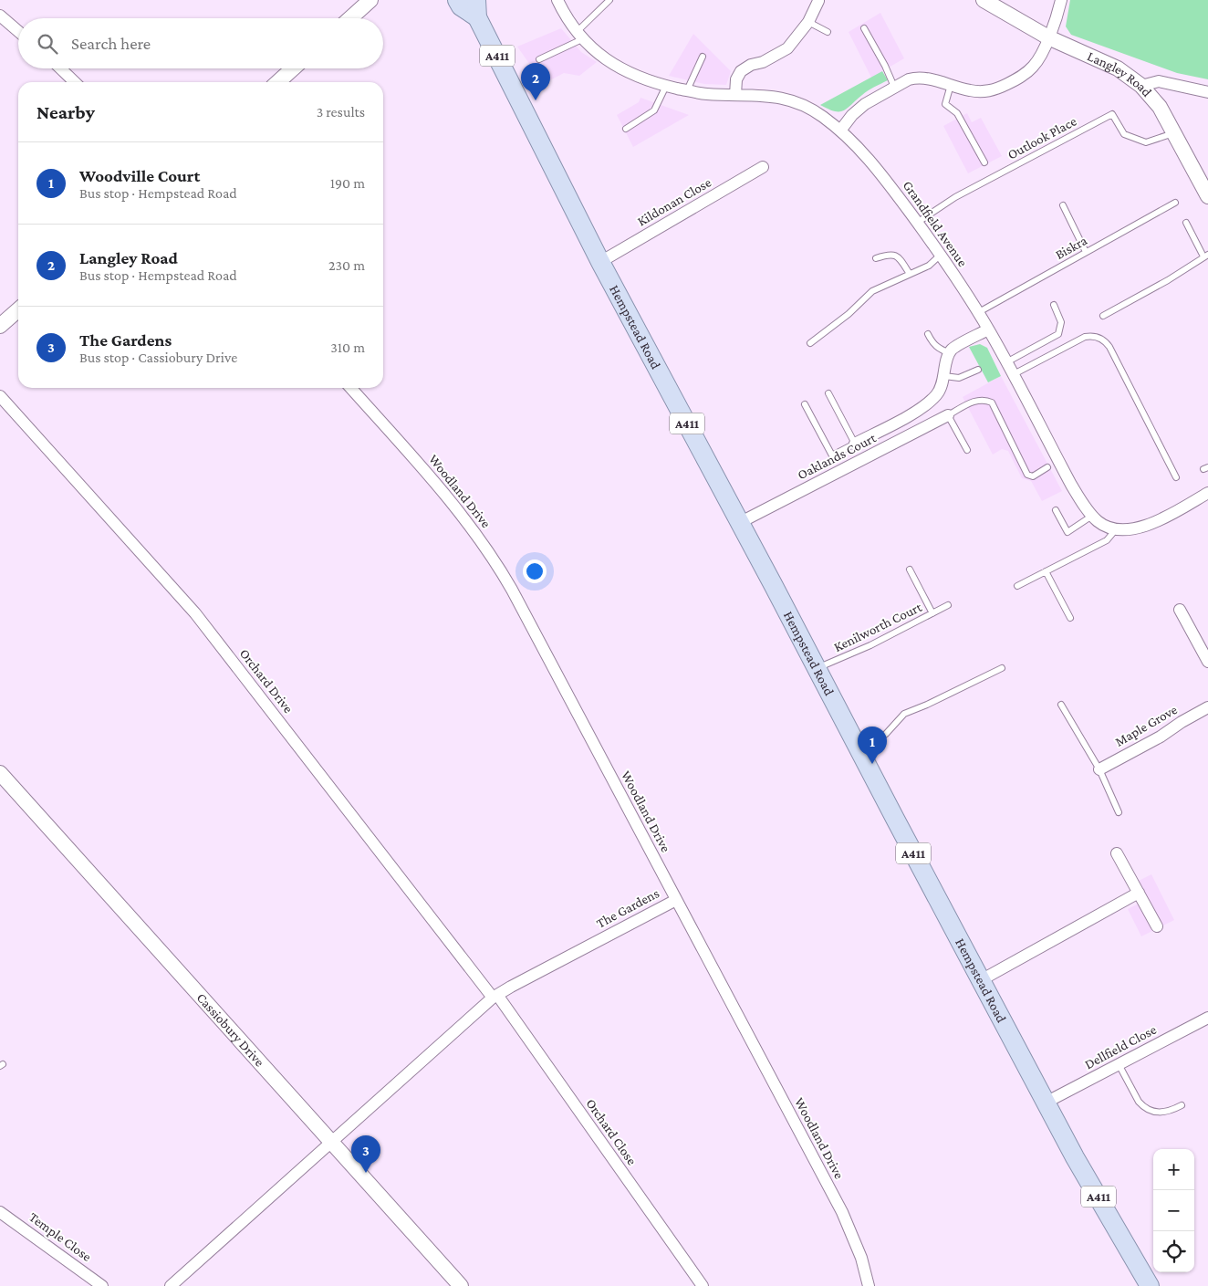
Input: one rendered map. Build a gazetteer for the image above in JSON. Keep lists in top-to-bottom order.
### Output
{
  "streets": {
    "main road": ["A411", "Hempstead Road"],
    "street": [
      "Langley Road",
      "Kildonan Close",
      "Grandfield Avenue",
      "Oaklands Court",
      "Woodland Drive",
      "Orchard Drive",
      "Maple Grove",
      "The Gardens",
      "Cassiobury Drive",
      "Dellfield Close",
      "Orchard Close",
      "Temple Close"
    ],
    "lane": ["Outlook Place", "Biskra", "Kenilworth Court"]
  },
  "crossings": [
    ["Langley Road", "Outlook Place"],
    ["Outlook Place", "Grandfield Avenue"],
    ["Kildonan Close", "Hempstead Road"],
    ["Grandfield Avenue", "Biskra"],
    ["Hempstead Road", "Oaklands Court"],
    ["Hempstead Road", "Kenilworth Court"],
    ["Hempstead Road", "Dellfield Close"],
    ["Woodland Drive", "The Gardens"],
    ["Orchard Drive", "The Gardens"],
    ["Orchard Drive", "Orchard Close"],
    ["The Gardens", "Cassiobury Drive"],
    ["The Gardens", "Orchard Close"]
  ],
  "page": {
    "search": "Search here",
    "pins": ["2", "1", "3"],
    "heading": ["Nearby", "3 results"],
    "list": [
      {
        "mark": "1",
        "name": "Woodville Court",
        "note": "Bus stop · Hempstead Road",
        "value": "190 m"
      },
      {
        "mark": "2",
        "name": "Langley Road",
        "note": "Bus stop · Hempstead Road",
        "value": "230 m"
      },
      {
        "mark": "3",
        "name": "The Gardens",
        "note": "Bus stop · Cassiobury Drive",
        "value": "310 m"
      }
    ],
    "map_buttons": ["+", "−"]
  }
}
